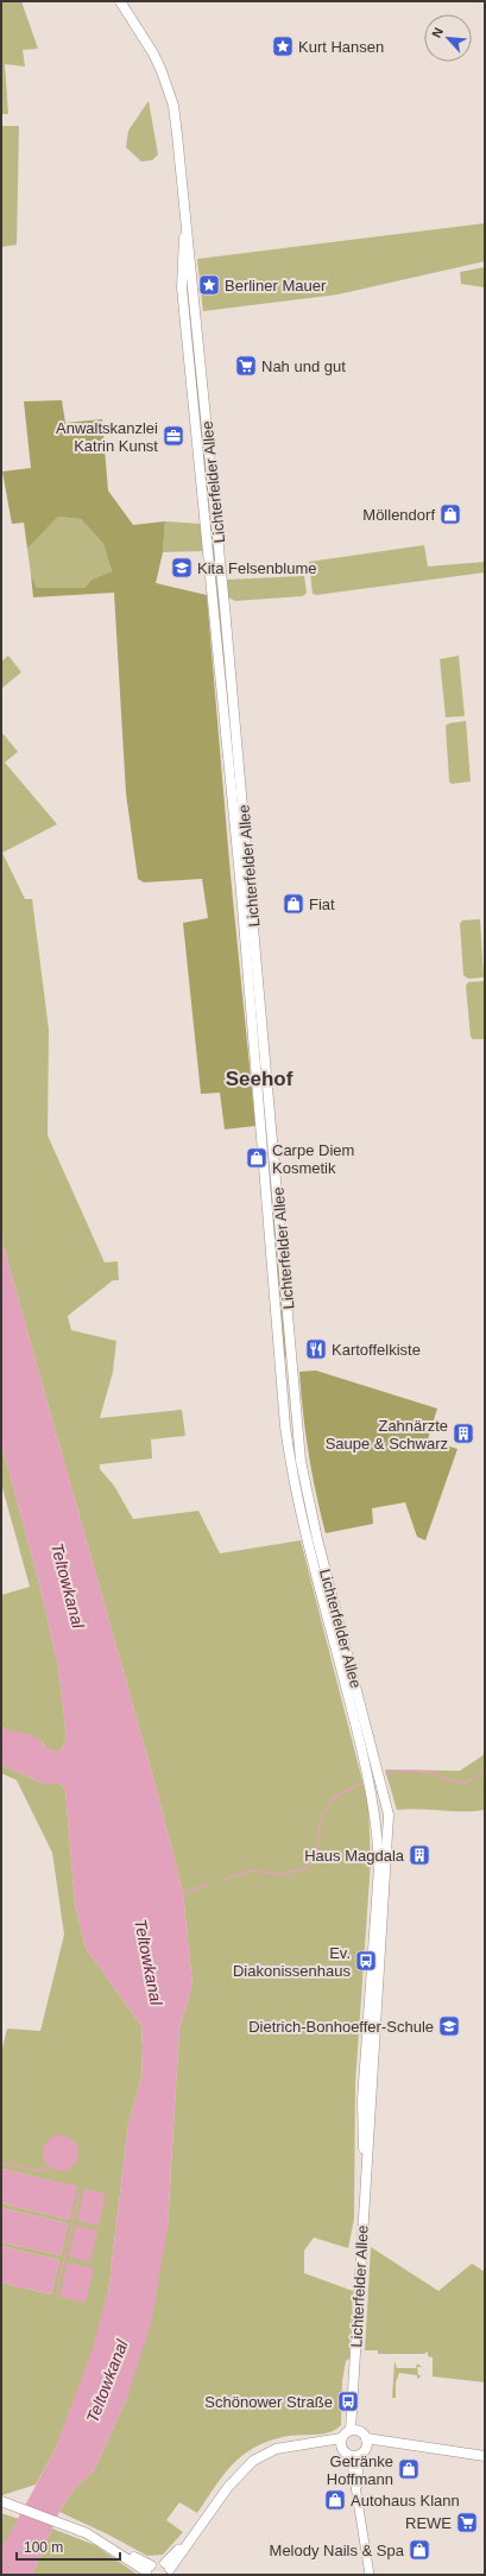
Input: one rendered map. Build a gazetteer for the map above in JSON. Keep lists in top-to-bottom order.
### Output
{
  "streets": {
    "main road": ["Lichterfelder Allee"]
  },
  "districts": ["Seehof"],
  "water": ["Teltowkanal"],
  "places": {
    "place": ["Kurt Hansen", "Berliner Mauer"],
    "supermarket": ["Nah und gut", "REWE"],
    "office": ["Anwaltskanzlei Katrin Kunst"],
    "shop": [
      "Möllendorf",
      "Fiat",
      "Carpe Diem Kosmetik",
      "Getränke Hoffmann",
      "Autohaus Klann",
      "Melody Nails & Spa"
    ],
    "school or university": ["Kita Felsenblume", "Dietrich-Bonhoeffer-Schule"],
    "restaurant": ["Kartoffelkiste"],
    "building": ["Zahnärzte Saupe & Schwarz", "Haus Magdala"],
    "bus stop": ["Ev. Diakonissenhaus", "Schönower Straße"]
  },
  "scale_bar": "100 m",
  "north": "top left"
}
